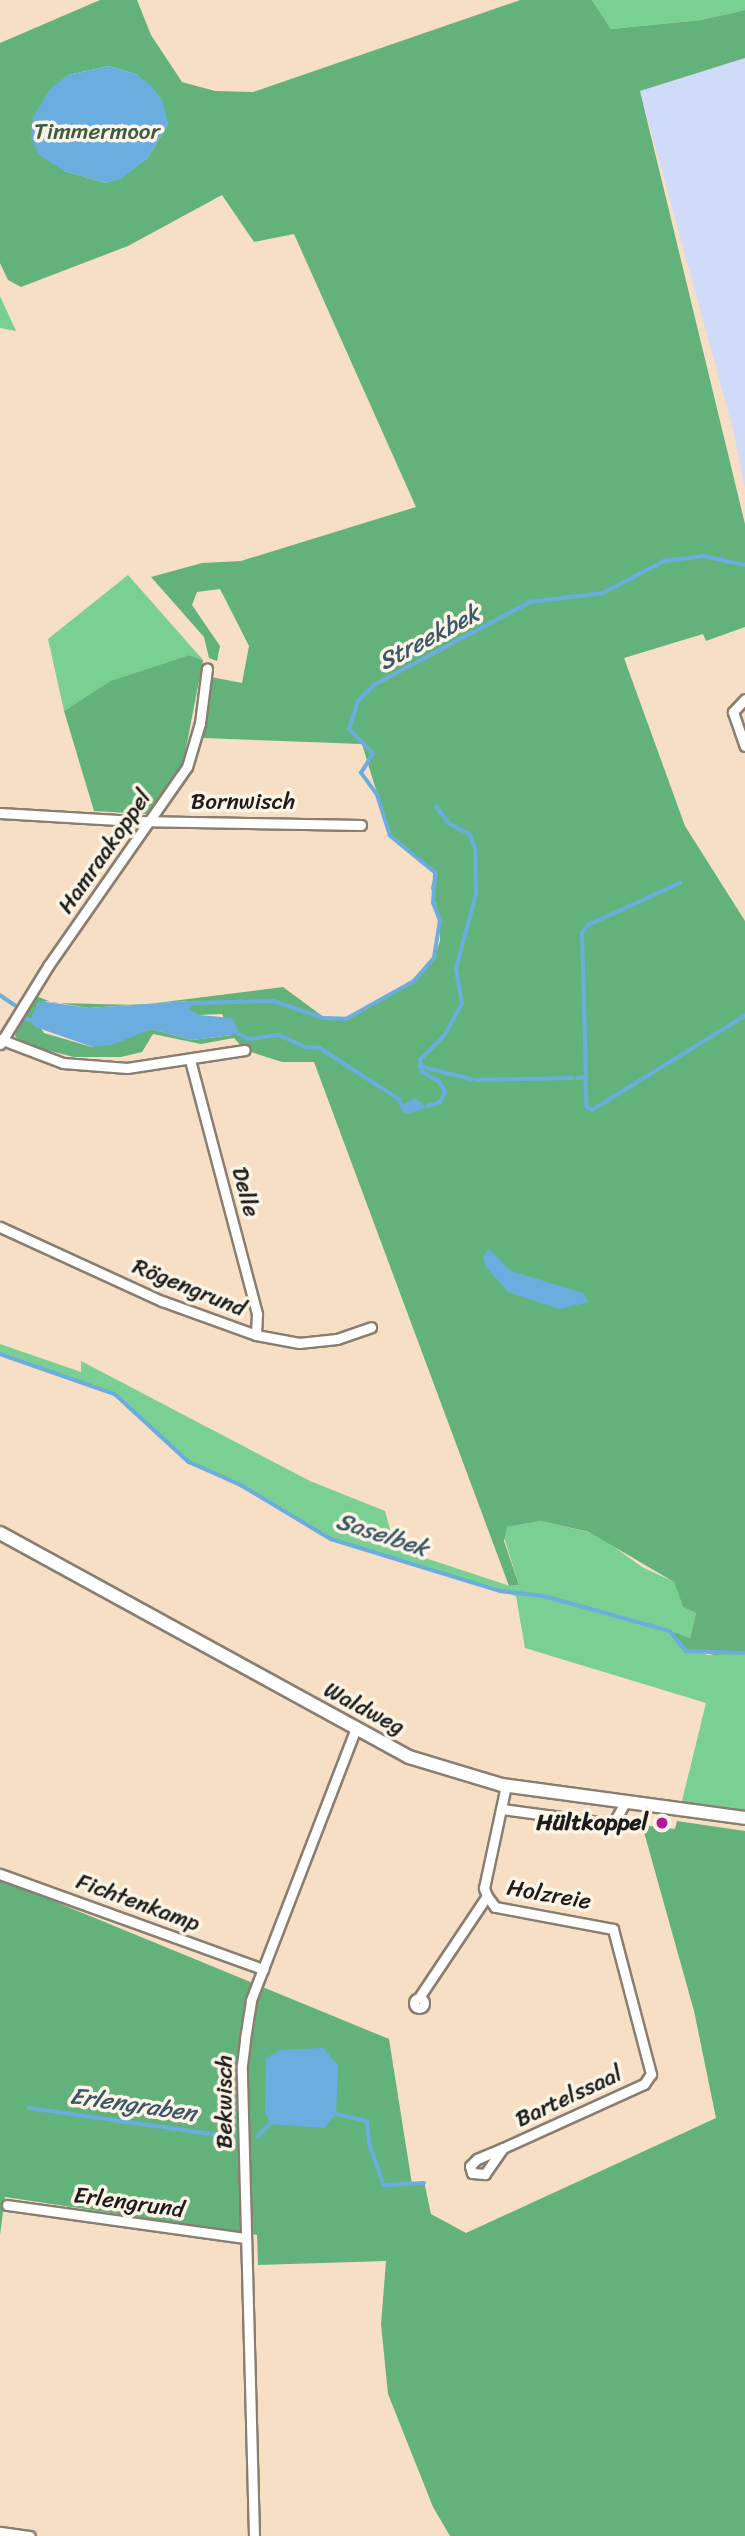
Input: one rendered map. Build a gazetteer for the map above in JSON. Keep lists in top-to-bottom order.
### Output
{
  "streets": {
    "main road": ["Waldweg"],
    "street": [
      "Bornwisch",
      "Hamraakoppel",
      "Delle",
      "Rögengrund",
      "Holzreie",
      "Fichtenkamp",
      "Bartelssaal",
      "Bekwisch",
      "Erlengrund"
    ]
  },
  "crossings": [
    ["Bornwisch", "Hamraakoppel"],
    ["Delle", "Rögengrund"],
    ["Waldweg", "Bekwisch"],
    ["Holzreie", "Bartelssaal"],
    ["Fichtenkamp", "Bekwisch"],
    ["Bekwisch", "Erlengrund"]
  ],
  "water": ["Streekbek", "Saselbek", "Erlengraben"],
  "parks": ["Timmermoor"],
  "places": ["Hültkoppel"]
}
